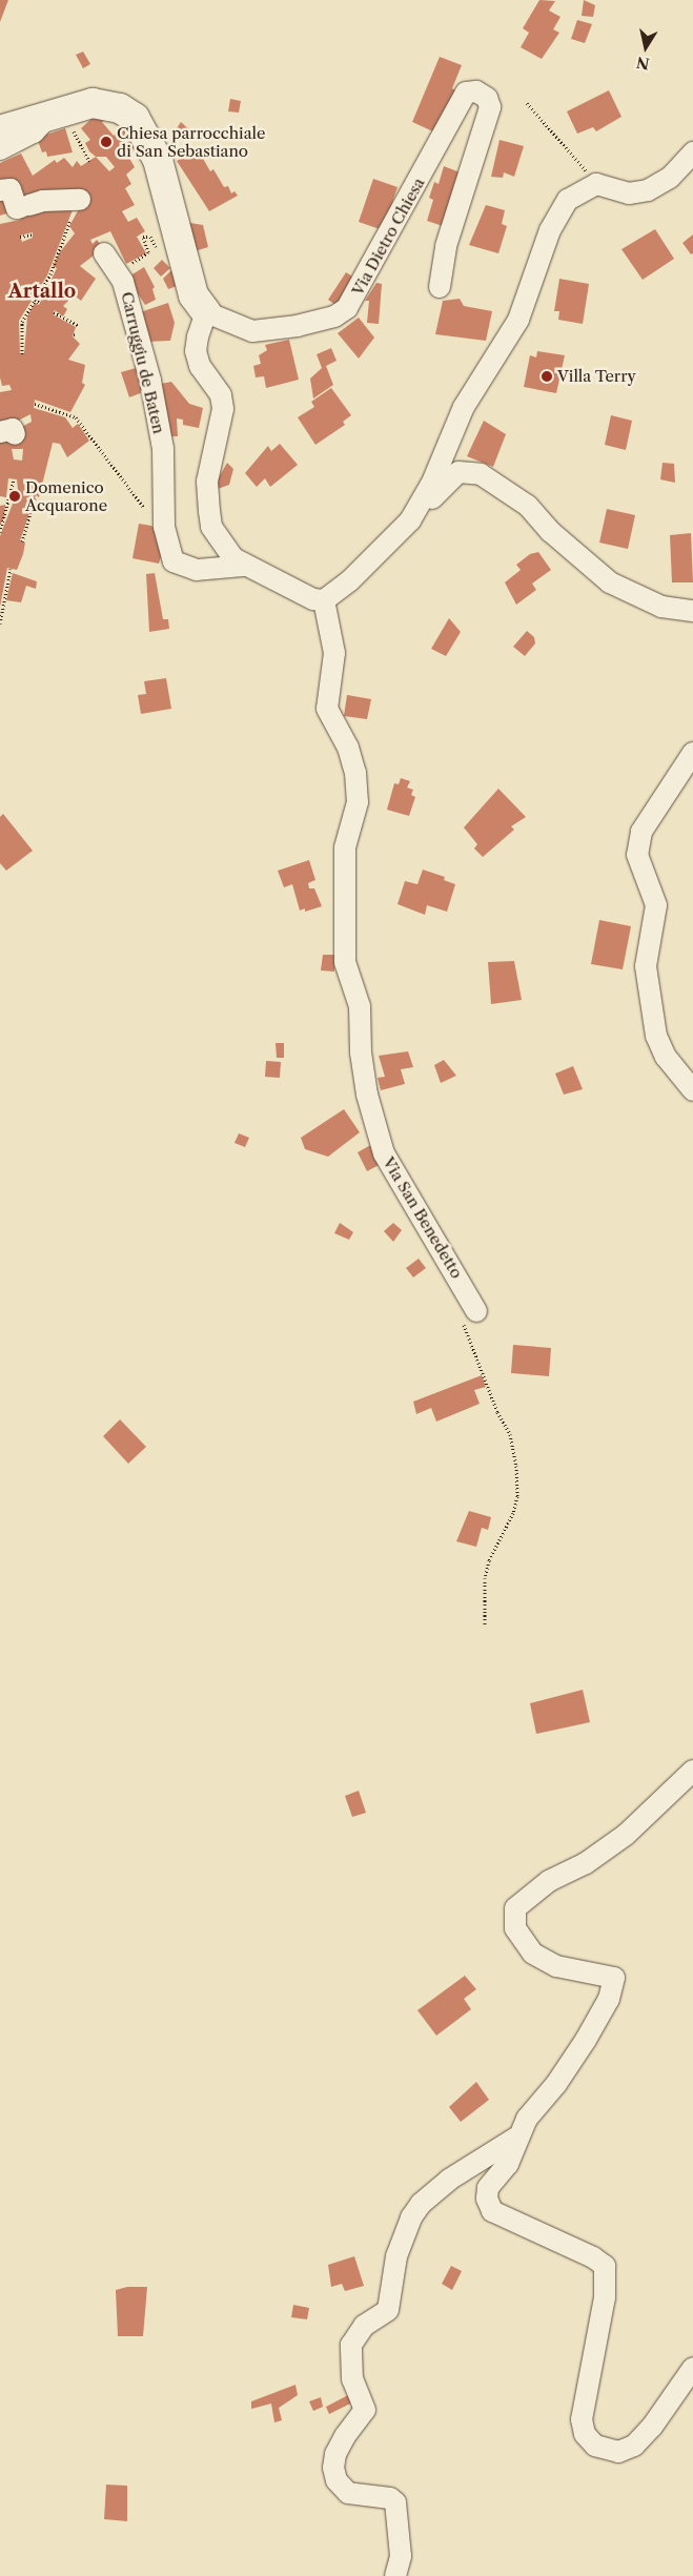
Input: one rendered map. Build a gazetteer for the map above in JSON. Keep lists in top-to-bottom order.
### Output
{
  "streets": {
    "street": ["Via Dietro Chiesa", "Carruggiu de Baten", "Via San Benedetto"]
  },
  "districts": ["Artallo"],
  "places": ["Chiesa parrocchiale di San Sebastiano", "Villa Terry", "Domenico Acquarone"],
  "north": "bottom"
}
